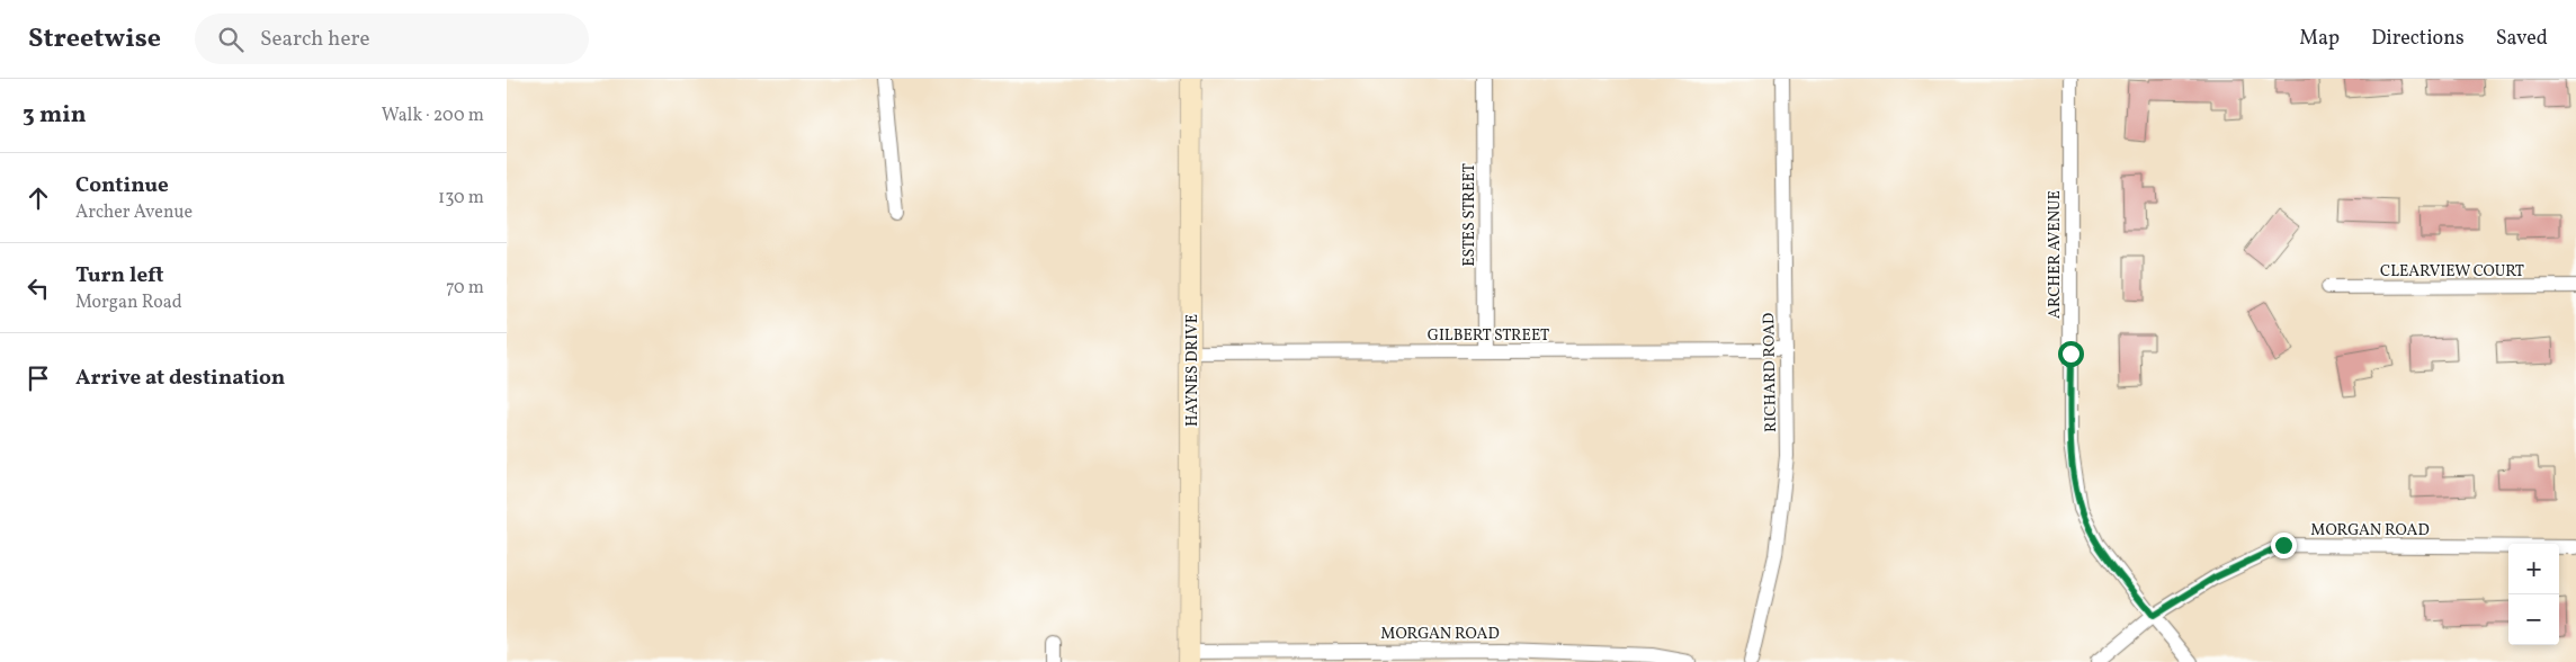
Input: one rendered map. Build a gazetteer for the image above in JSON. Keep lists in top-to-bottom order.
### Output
{
  "streets": {
    "street": [
      "ESTES STREET",
      "ARCHER AVENUE",
      "CLEARVIEW COURT",
      "GILBERT STREET",
      "HAYNES DRIVE",
      "RICHARD ROAD",
      "MORGAN ROAD"
    ]
  },
  "crossings": [
    ["ESTES STREET", "GILBERT STREET"],
    ["ARCHER AVENUE", "MORGAN ROAD"],
    ["GILBERT STREET", "HAYNES DRIVE"],
    ["GILBERT STREET", "RICHARD ROAD"],
    ["HAYNES DRIVE", "MORGAN ROAD"]
  ],
  "page": {
    "header": "Streetwise",
    "search": "Search here",
    "nav": ["Map", "Directions", "Saved"],
    "heading": ["3 min", "Walk · 200 m"],
    "list": [
      ["Continue", "Archer Avenue", "130 m"],
      ["Turn left", "Morgan Road", "70 m"],
      "Arrive at destination"
    ],
    "map_buttons": ["+", "−"]
  }
}
